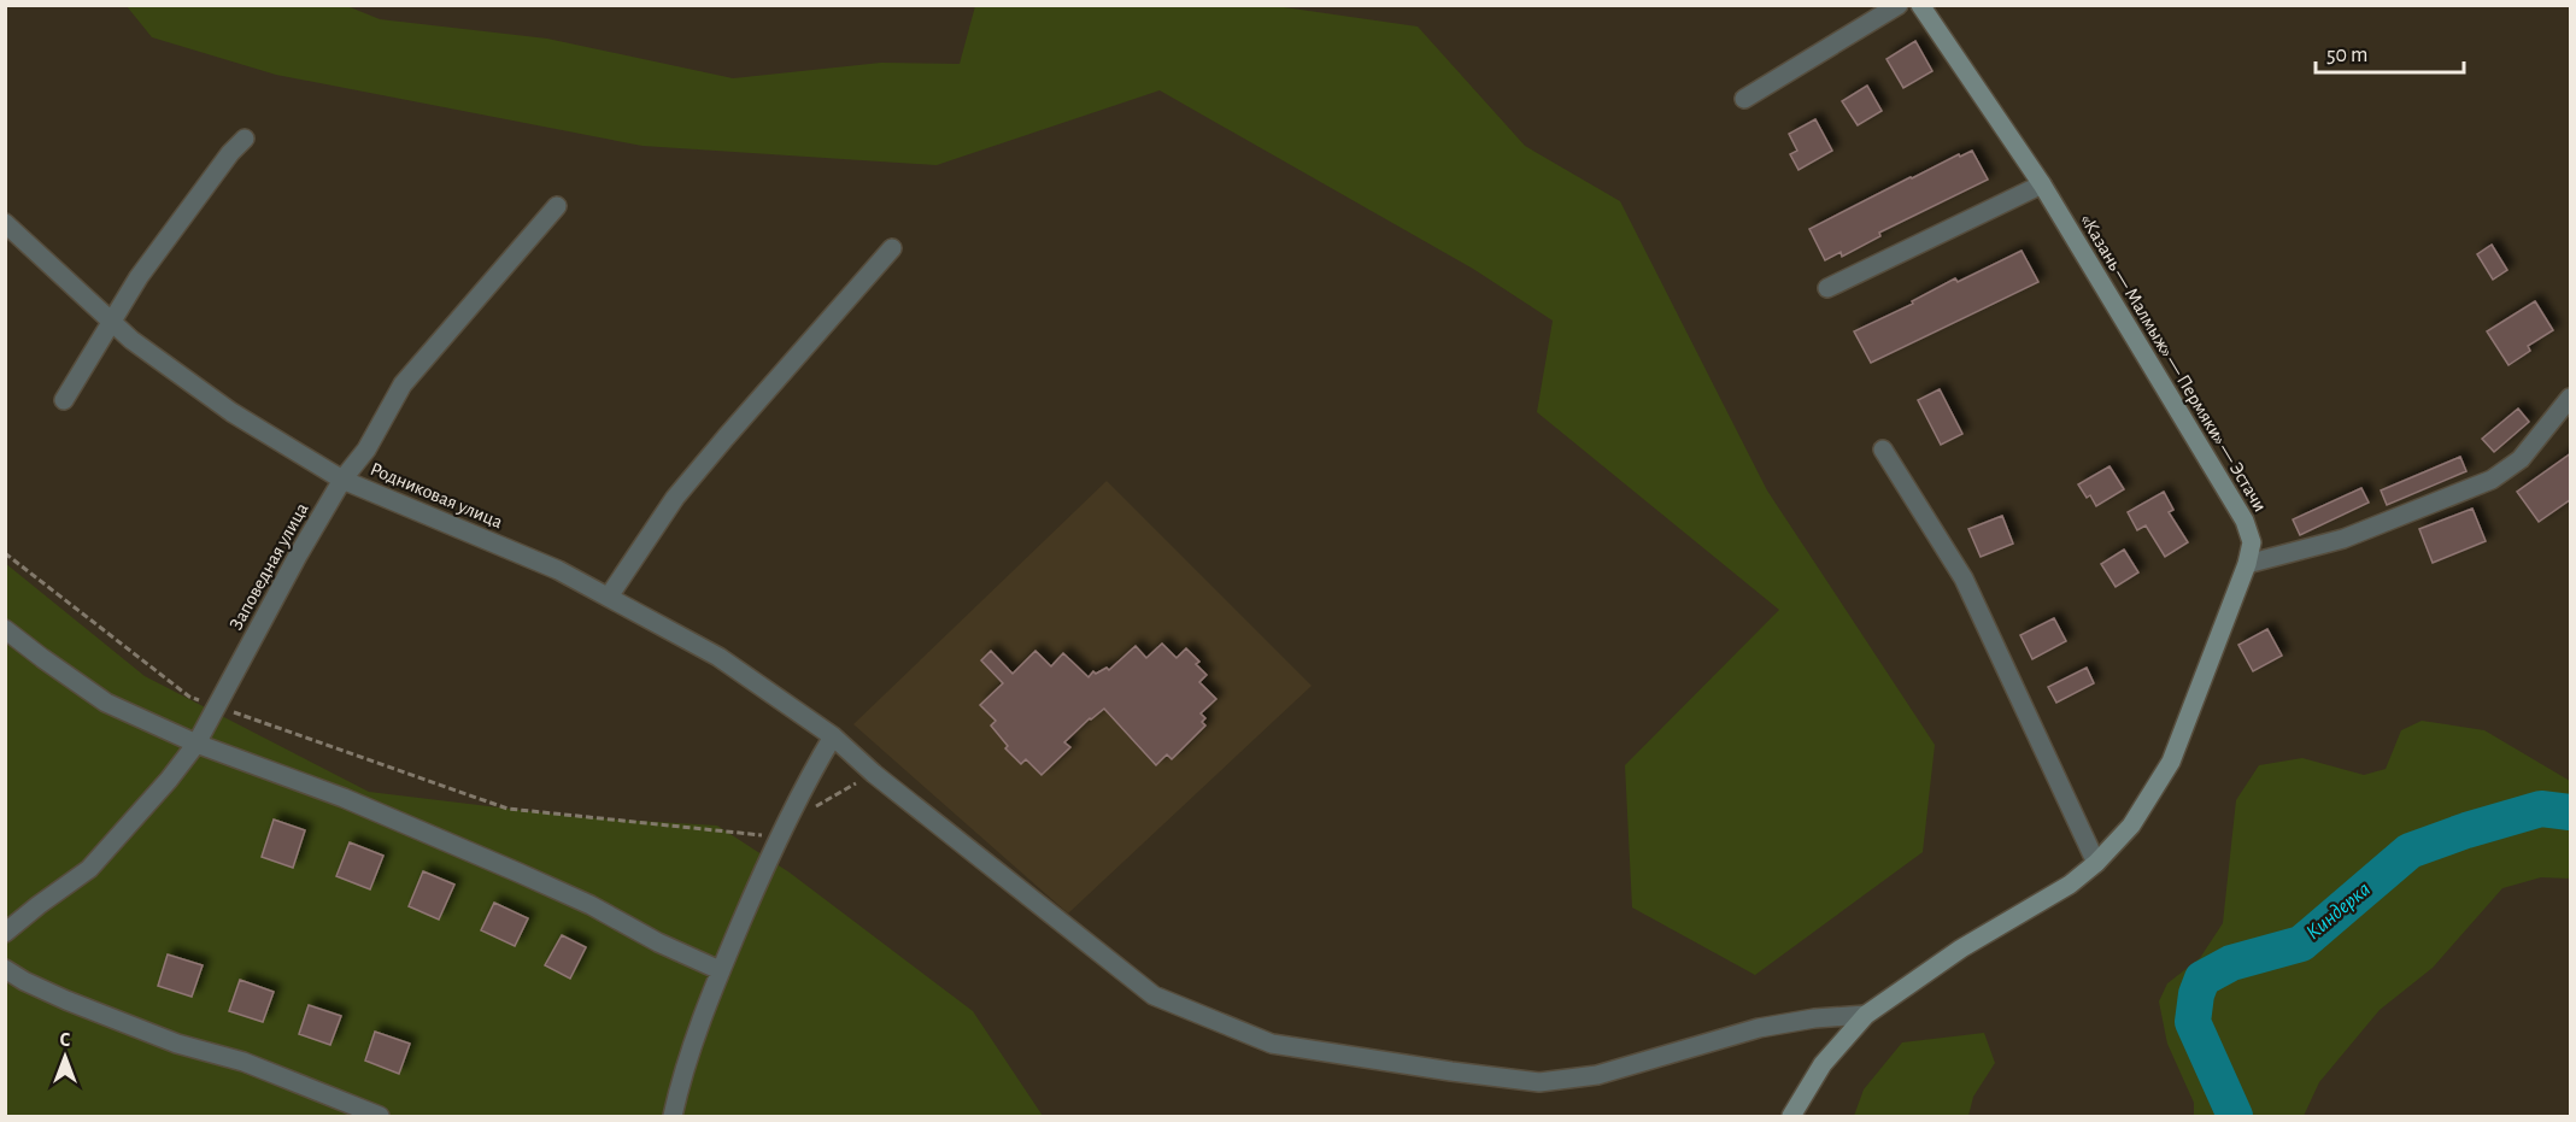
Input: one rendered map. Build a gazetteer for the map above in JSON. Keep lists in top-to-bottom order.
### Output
{
  "streets": {
    "street": ["«Казань — Малмыж» — Пермяки» — Эстачи", "Родниковая улица", "Заповедная улица"]
  },
  "crossings": [
    ["«Казань — Малмыж» — Пермяки» — Эстачи", "Родниковая улица"],
    ["Родниковая улица", "Заповедная улица"]
  ],
  "water": ["Киндерка"],
  "scale_bar": "50 m",
  "north": "top"
}
